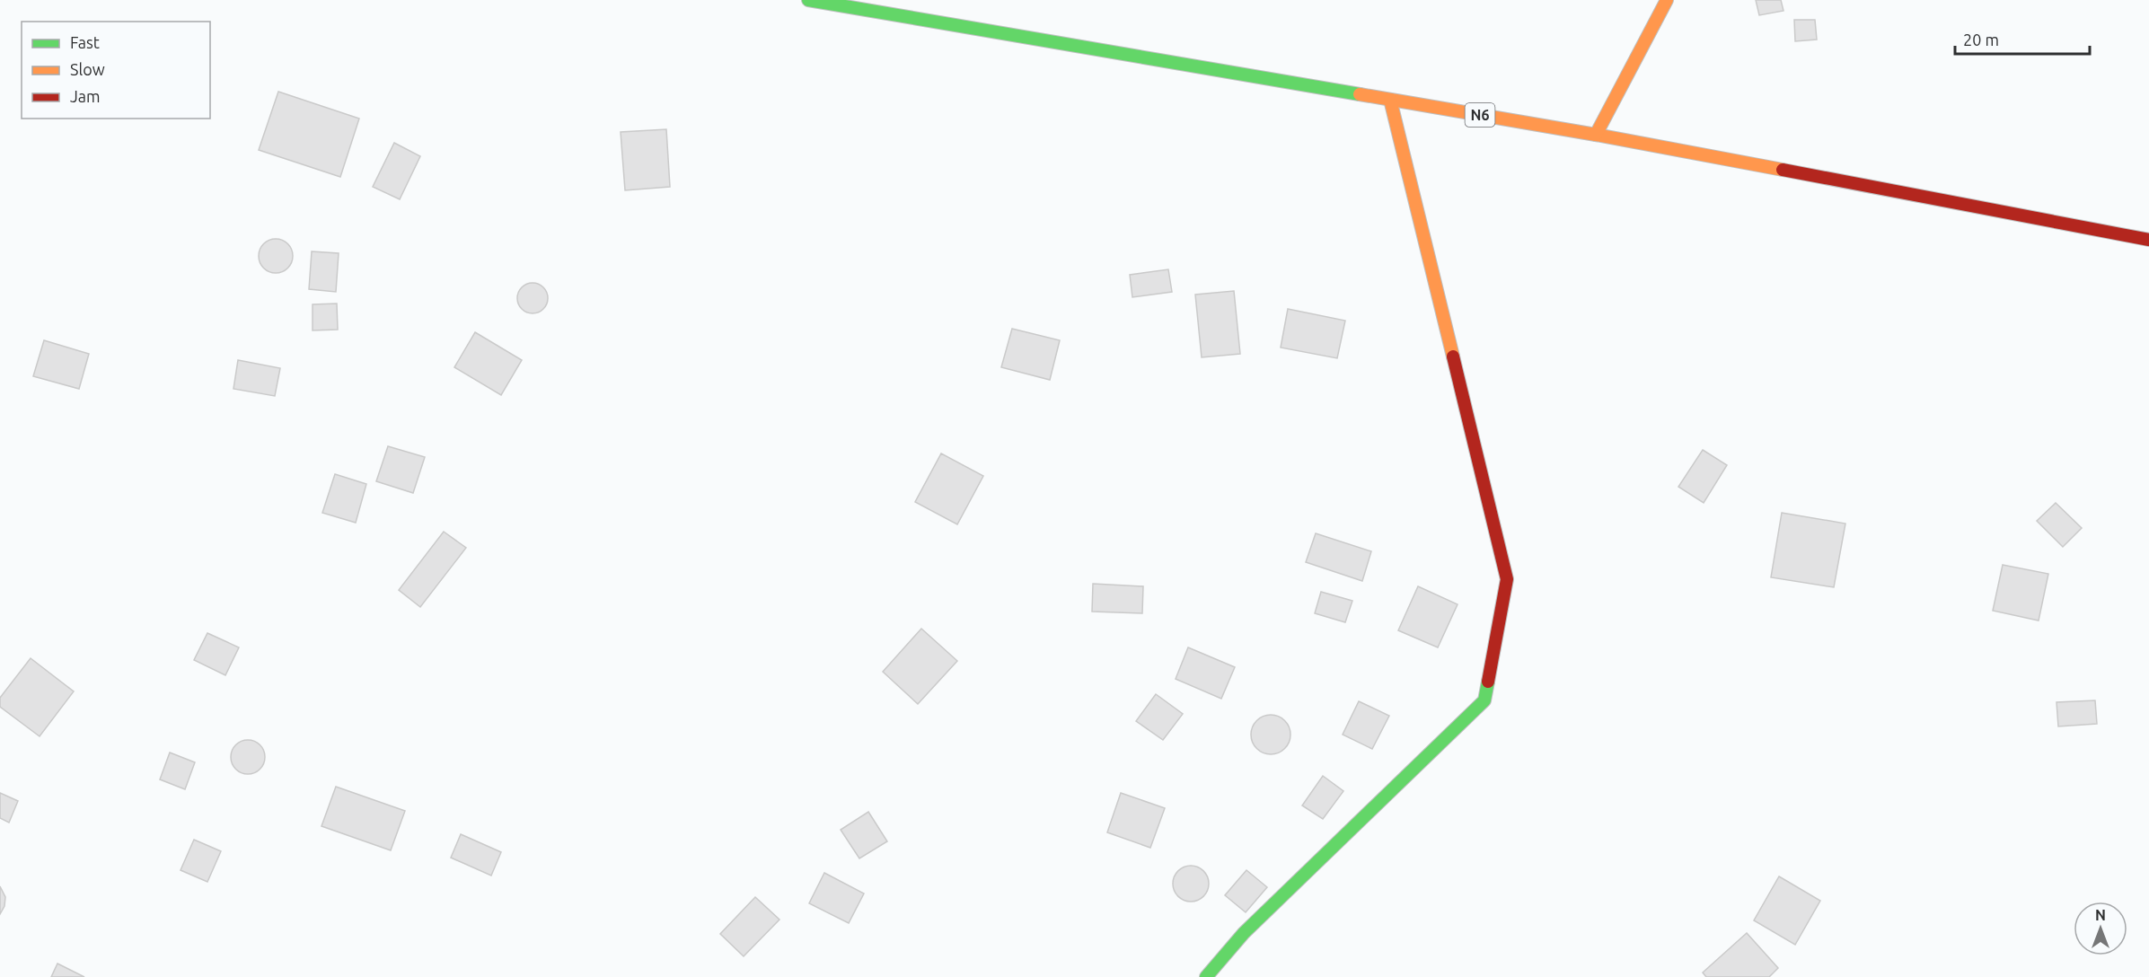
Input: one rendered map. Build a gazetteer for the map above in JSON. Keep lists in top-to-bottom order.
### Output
{
  "streets": {
    "main road": ["N6"]
  },
  "legend": ["Fast", "Slow", "Jam"],
  "scale_bar": "20 m",
  "north": "top"
}
